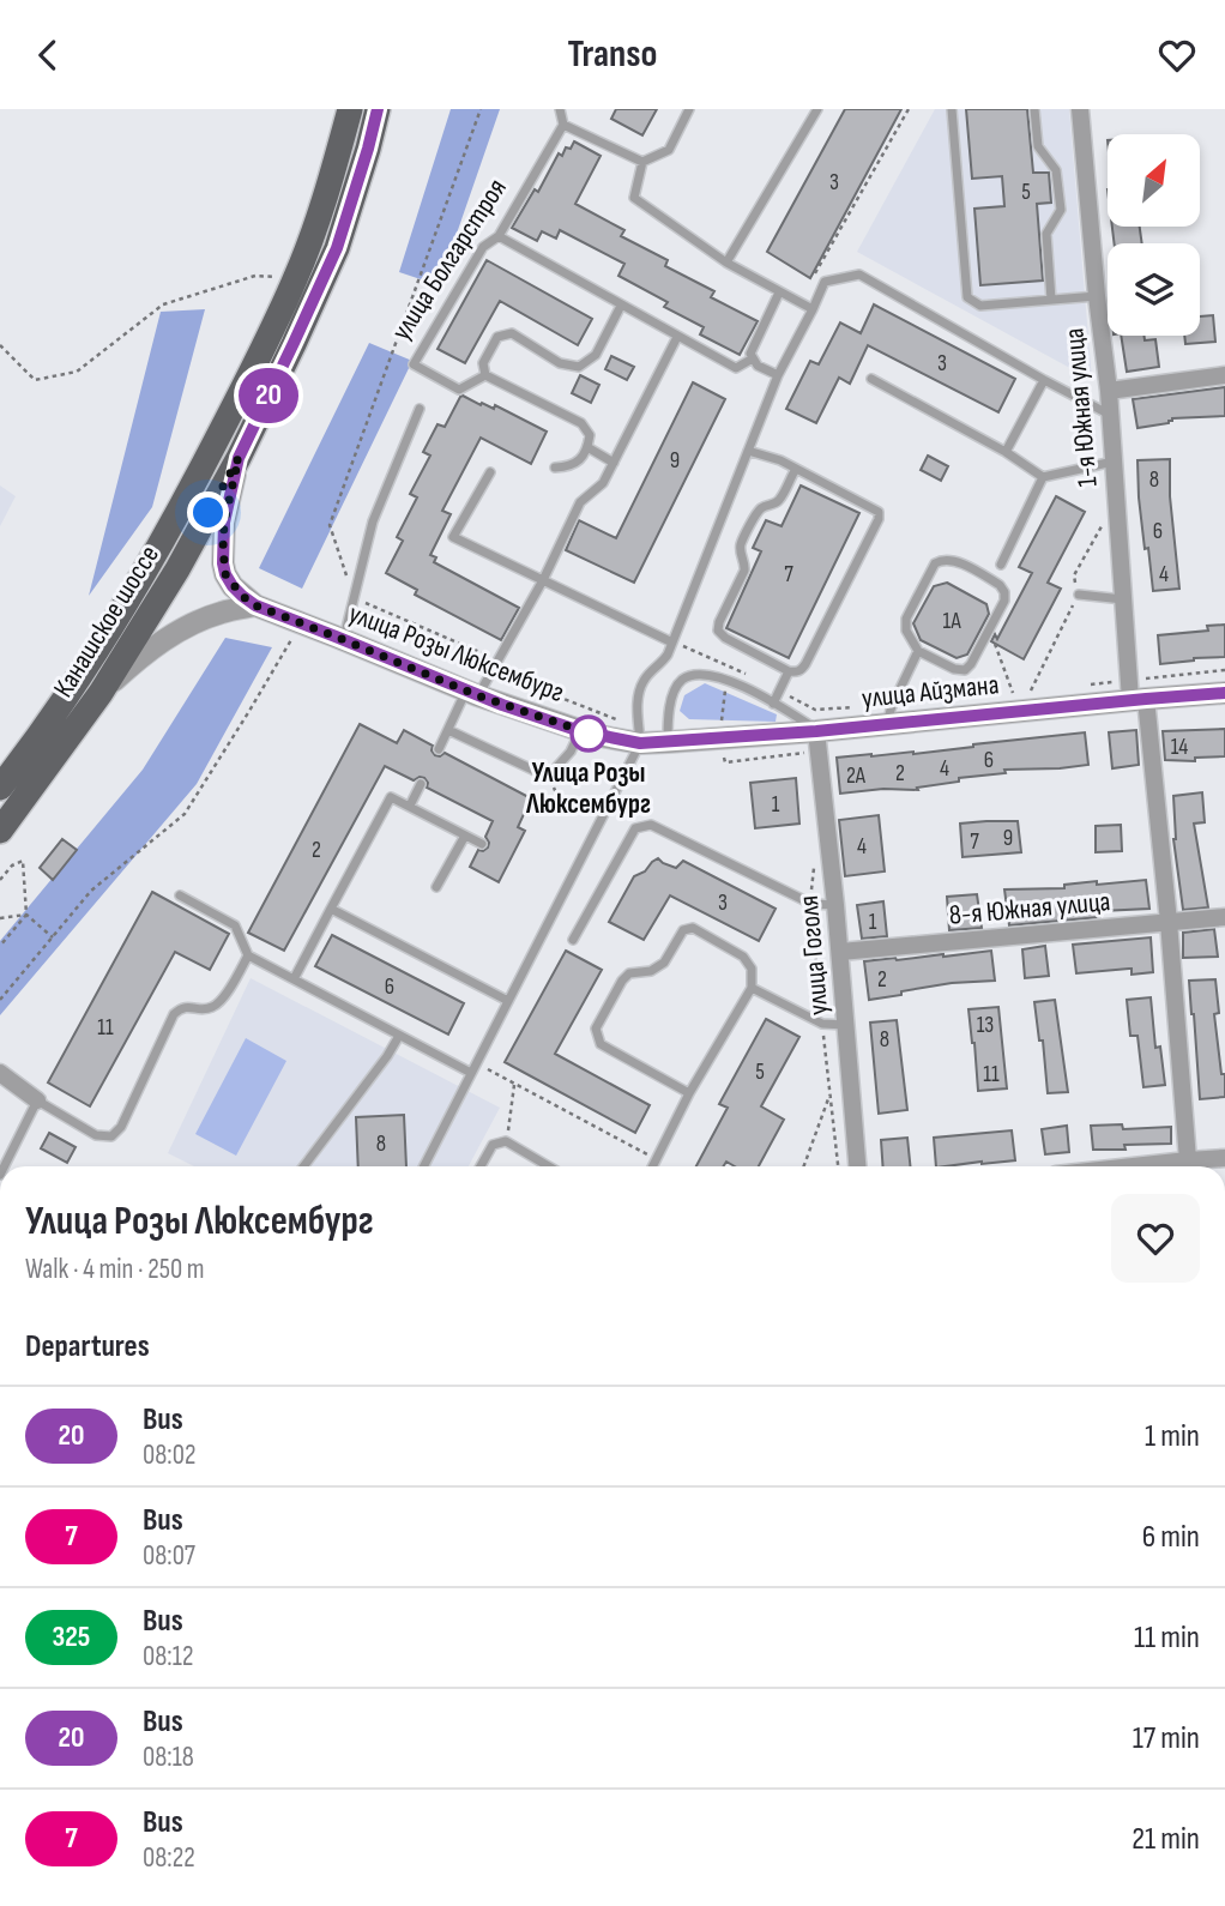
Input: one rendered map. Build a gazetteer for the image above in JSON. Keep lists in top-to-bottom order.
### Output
{
  "streets": {
    "main road": ["Канашское шоссе"],
    "street": [
      "1-я Южная улица",
      "улица Розы Люксембург",
      "улица Айзмана",
      "8-я Южная улица",
      "улица Гоголя"
    ],
    "lane": ["улица Болгарстроя"]
  },
  "crossings": [
    ["1-я Южная улица", "улица Айзмана"],
    ["1-я Южная улица", "8-я Южная улица"],
    ["улица Розы Люксембург", "улица Айзмана"],
    ["улица Айзмана", "улица Гоголя"],
    ["8-я Южная улица", "улица Гоголя"]
  ],
  "places": ["Улица Розы Люксембург"],
  "lines": ["bus line 20"],
  "house_numbers": [
    "3",
    "5",
    "3",
    "9",
    "8",
    "6",
    "7",
    "4",
    "1А",
    "14",
    "6",
    "4",
    "2",
    "2А",
    "1",
    "9",
    "7",
    "4",
    "2",
    "3",
    "1",
    "2",
    "6",
    "13",
    "11",
    "8",
    "5",
    "11",
    "8"
  ],
  "north": "top right",
  "page": {
    "header": "Transo",
    "on_map": "20",
    "heading": [
      ["Улица Розы Люксембург", "Walk · 4 min · 250 m"],
      "Departures"
    ],
    "list": [
      {
        "mark": "20",
        "name": "Bus",
        "note": "08:02",
        "value": "1 min"
      },
      {
        "mark": "7",
        "name": "Bus",
        "note": "08:07",
        "value": "6 min"
      },
      {
        "mark": "325",
        "name": "Bus",
        "note": "08:12",
        "value": "11 min"
      },
      {
        "mark": "20",
        "name": "Bus",
        "note": "08:18",
        "value": "17 min"
      },
      {
        "mark": "7",
        "name": "Bus",
        "note": "08:22",
        "value": "21 min"
      }
    ]
  }
}
